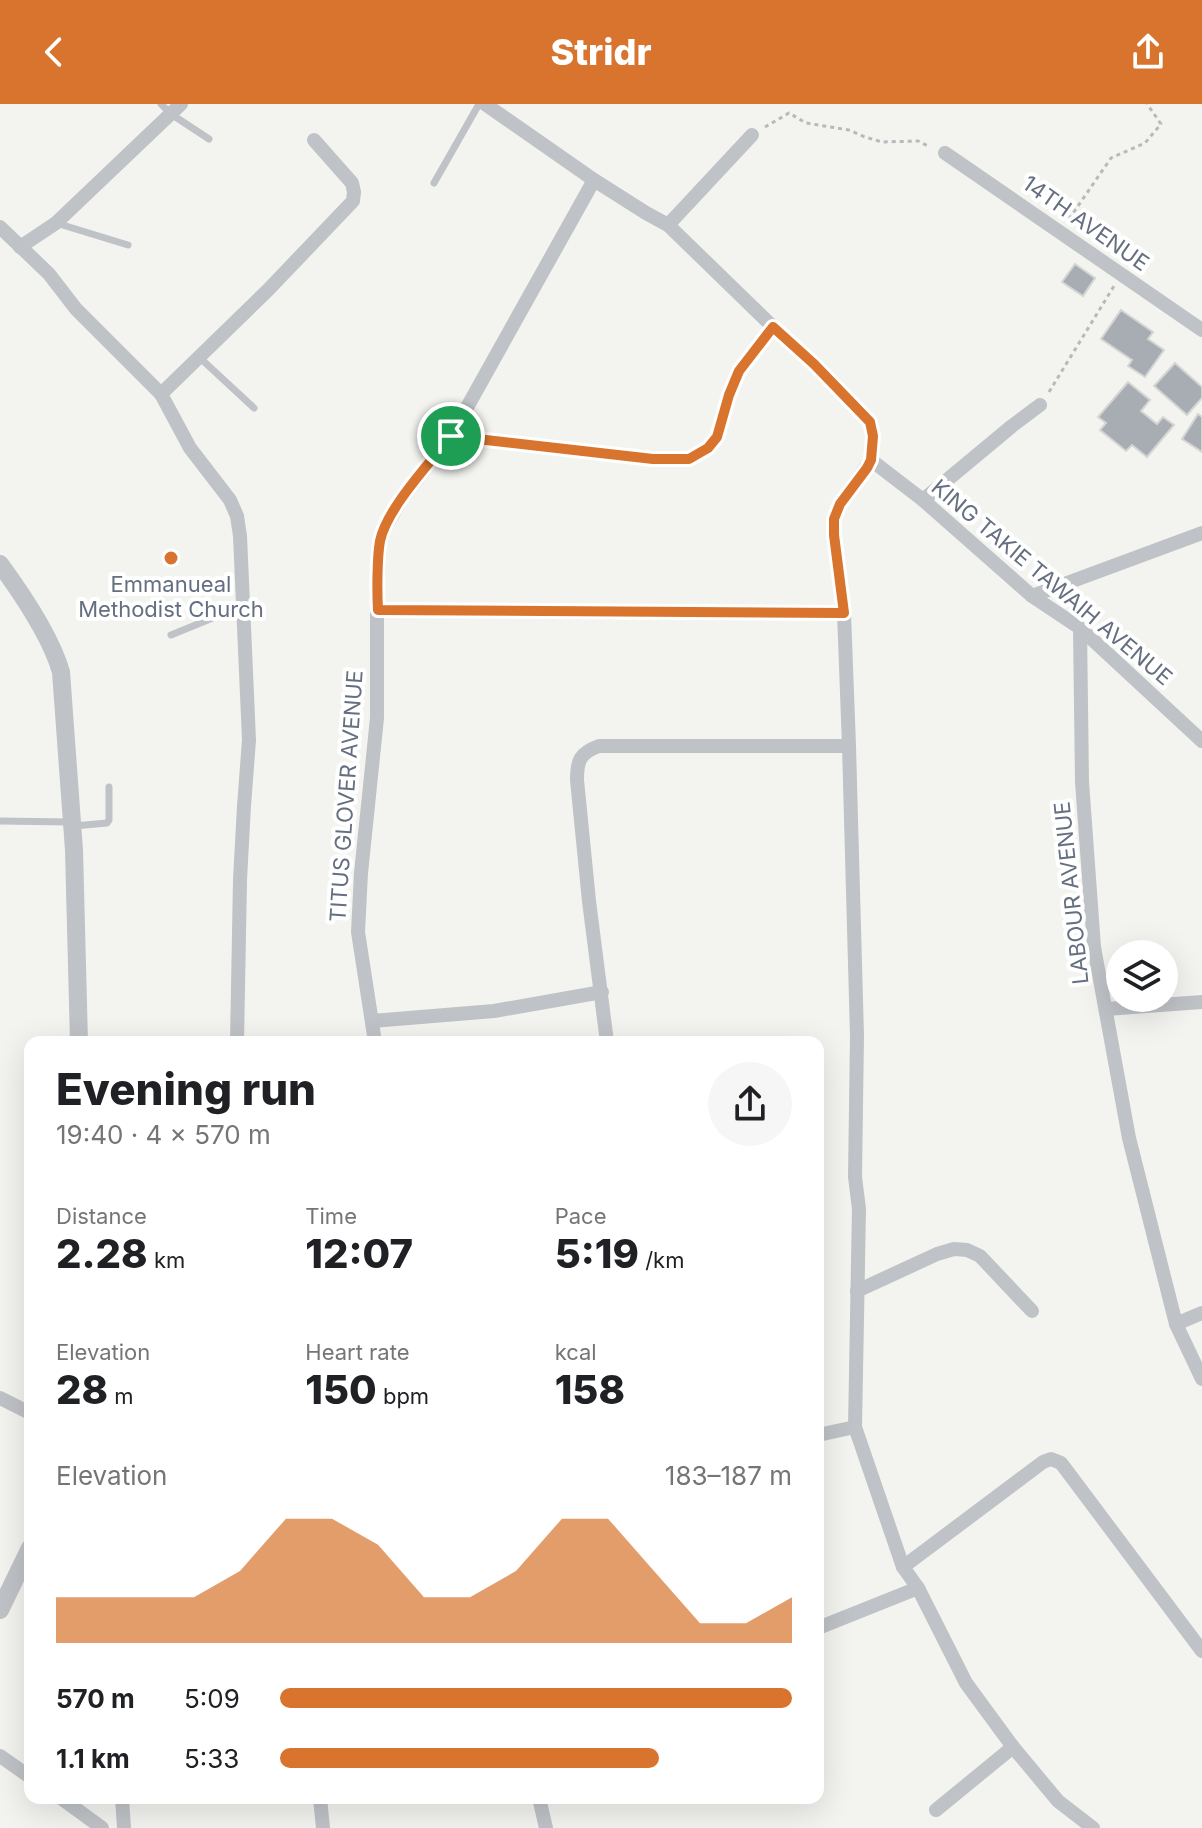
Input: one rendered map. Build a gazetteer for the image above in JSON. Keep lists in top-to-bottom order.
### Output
{
  "streets": {
    "street": [
      "14TH AVENUE",
      "KING TAKIE TAWAIH AVENUE",
      "TITUS GLOVER AVENUE",
      "LABOUR AVENUE"
    ]
  },
  "crossings": [
    ["KING TAKIE TAWAIH AVENUE", "LABOUR AVENUE"]
  ],
  "places": ["Emmanueal Methodist Church"],
  "page": {
    "header": "Stridr",
    "heading": ["Evening run", "19:40 · 4 × 570 m"],
    "stats": [
      ["Distance", "2.28 km"],
      ["Time", "12:07"],
      ["Pace", "5:19 /km"],
      ["Elevation", "28 m"],
      ["Heart rate", "150 bpm"],
      ["kcal", "158"]
    ],
    "chart": ["Elevation", "183–187 m"],
    "list": [
      {
        "name": "570 m",
        "note": "5:09"
      },
      {
        "name": "1.1 km",
        "note": "5:33"
      }
    ]
  }
}
